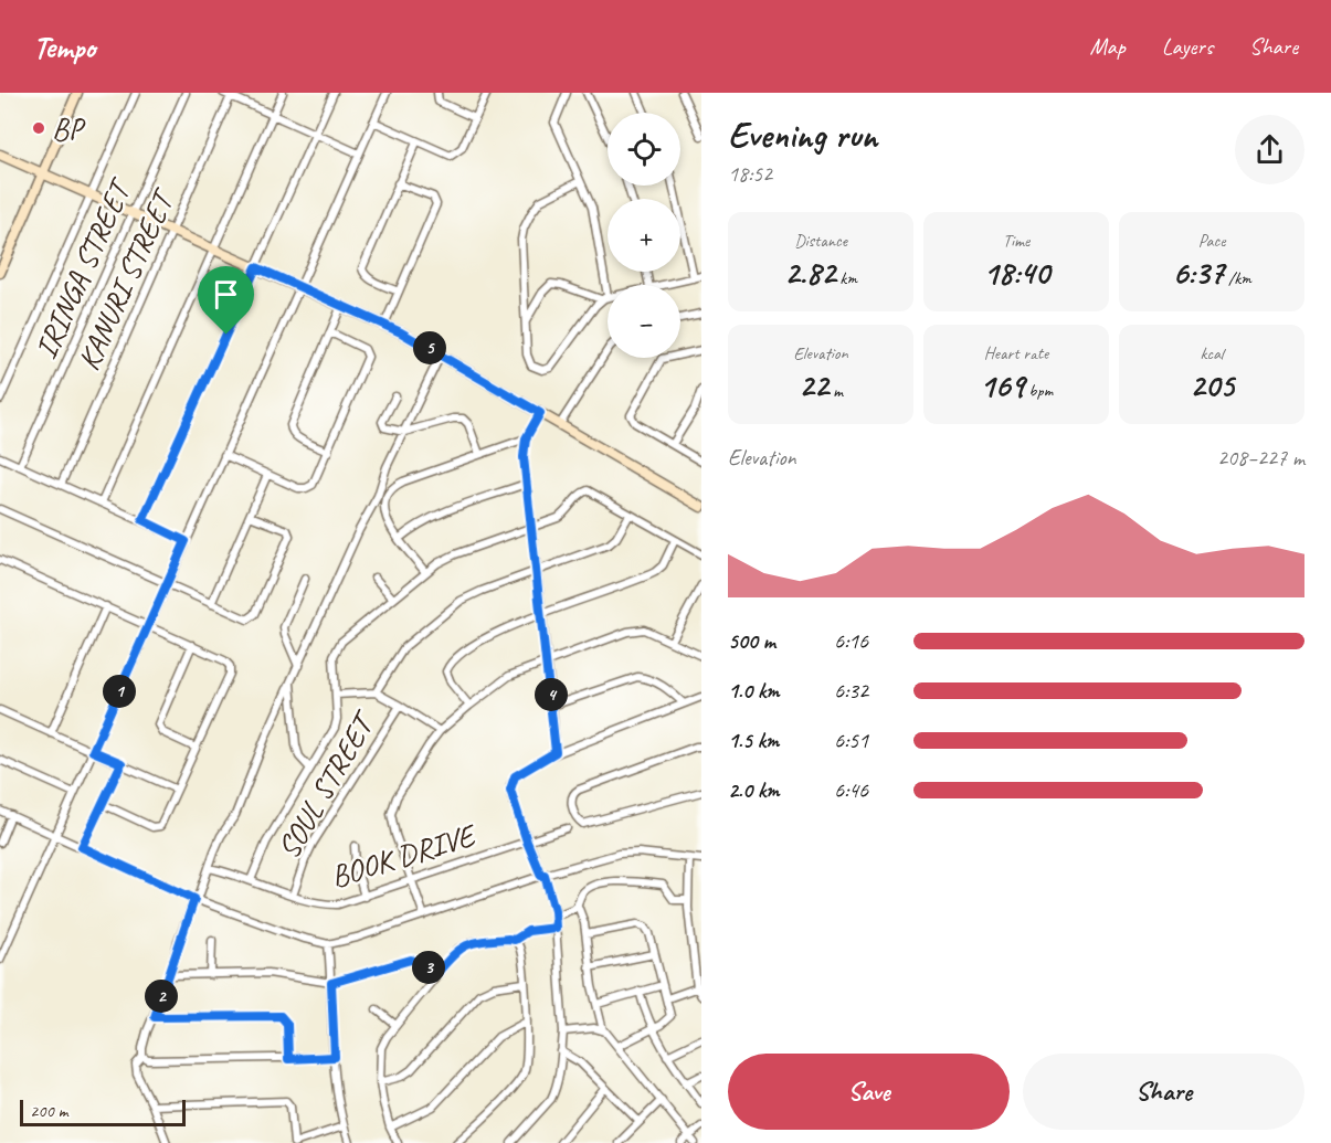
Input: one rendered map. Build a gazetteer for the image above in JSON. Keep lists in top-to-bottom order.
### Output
{
  "streets": {
    "street": [
      "IRINGA STREET",
      "KANURI STREET",
      "SOUL STREET",
      "BOOK DRIVE"
    ]
  },
  "crossings": [
    ["SOUL STREET", "BOOK DRIVE"]
  ],
  "places": ["BP"],
  "scale_bar": "200 m",
  "page": {
    "header": "Tempo",
    "nav": ["Map", "Layers", "Share"],
    "heading": ["Evening run", "18:52"],
    "map_buttons": ["+", "−"],
    "stats": [
      ["Distance", "2.82 km"],
      ["Time", "18:40"],
      ["Pace", "6:37 /km"],
      ["Elevation", "22 m"],
      ["Heart rate", "169 bpm"],
      ["kcal", "205"]
    ],
    "pins": [
      "5",
      "1",
      "4",
      "3",
      "2"
    ],
    "chart": ["Elevation", "208–227 m"],
    "list": [
      {
        "name": "500 m",
        "note": "6:16"
      },
      {
        "name": "1.0 km",
        "note": "6:32"
      },
      {
        "name": "1.5 km",
        "note": "6:51"
      },
      {
        "name": "2.0 km",
        "note": "6:46"
      }
    ],
    "buttons": ["Save", "Share"],
    "scale": "200 m"
  }
}
